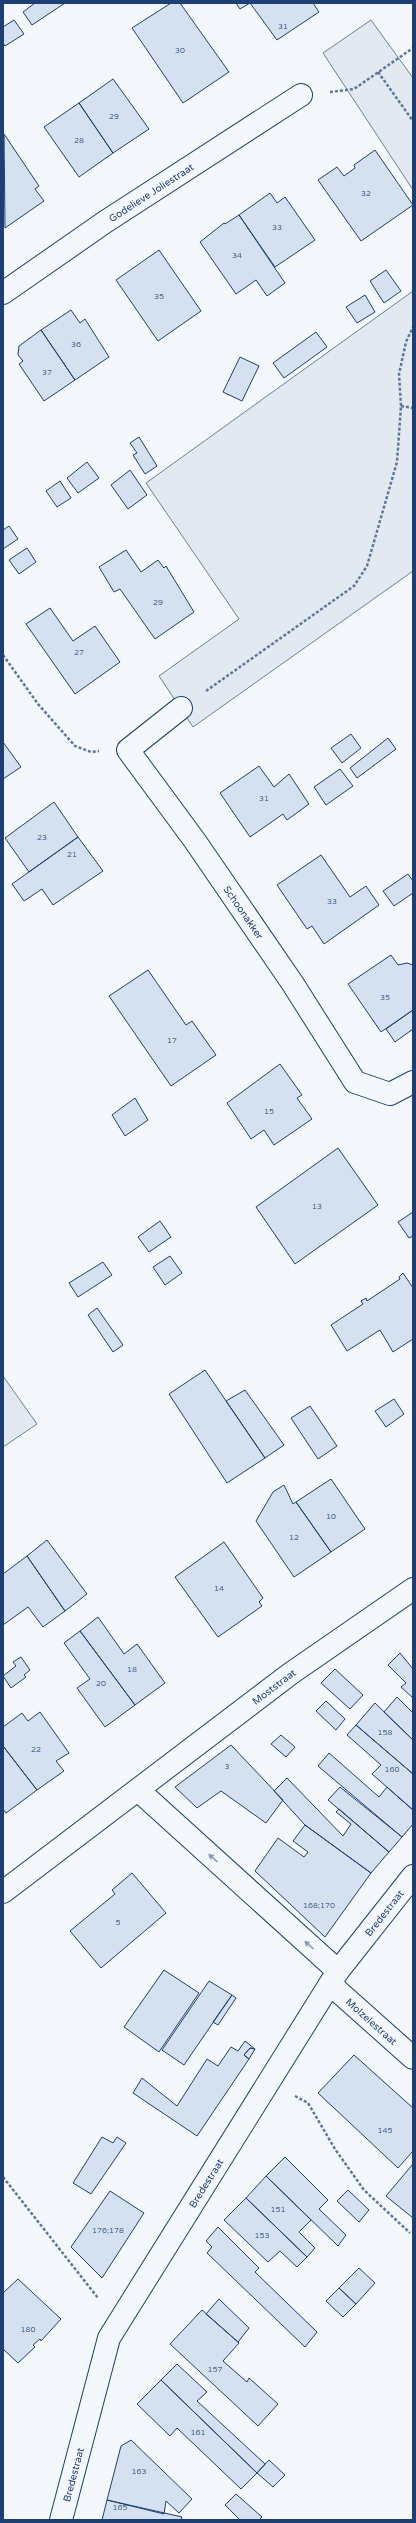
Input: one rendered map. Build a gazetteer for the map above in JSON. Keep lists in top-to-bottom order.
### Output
{
  "streets": {
    "street": [
      "Godelieve Joliestraat",
      "Schoonakker",
      "Moststraat",
      "Bredestraat",
      "Molzelestraat"
    ]
  },
  "crossings": [
    ["Bredestraat", "Molzelestraat"]
  ],
  "house_numbers": [
    "31",
    "30",
    "29",
    "28",
    "32",
    "33",
    "34",
    "35",
    "36",
    "37",
    "29",
    "27",
    "31",
    "23",
    "21",
    "33",
    "35",
    "17",
    "15",
    "13",
    "10",
    "12",
    "14",
    "18",
    "20",
    "158",
    "22",
    "3",
    "160",
    "168;170",
    "5",
    "145",
    "151",
    "176;178",
    "153",
    "180",
    "157",
    "161",
    "163",
    "165"
  ]
}
